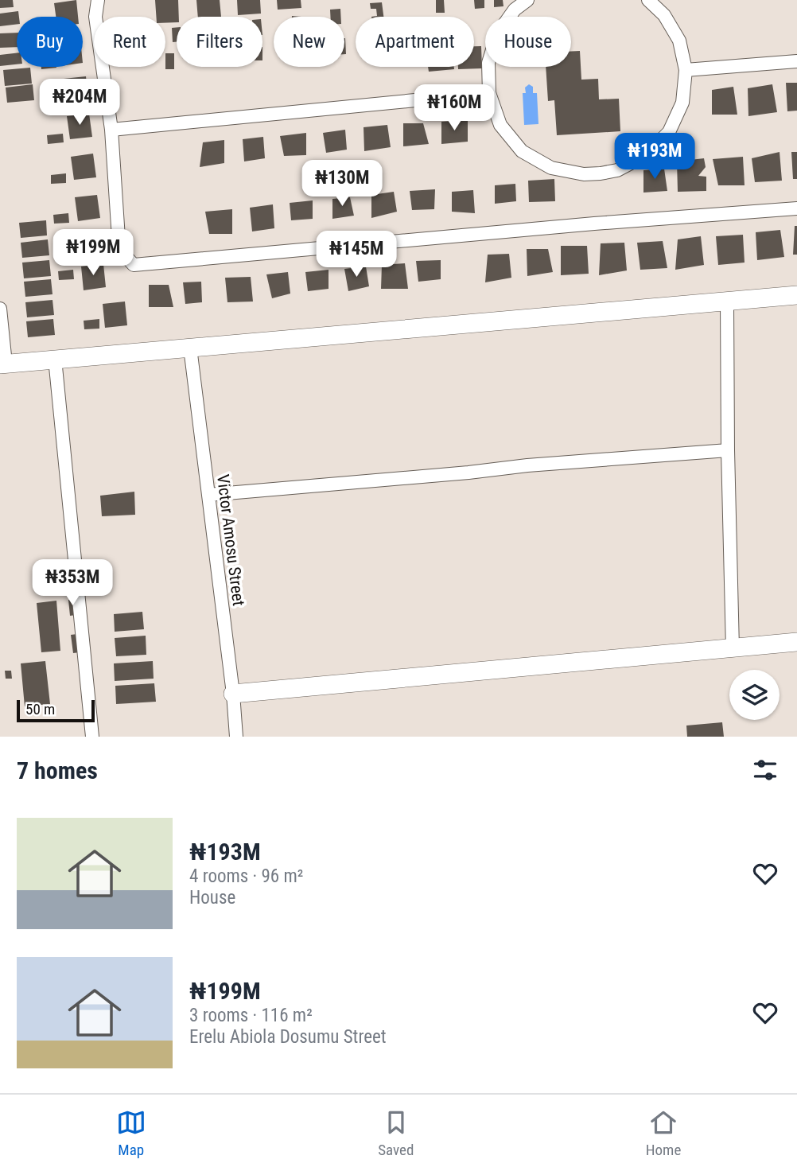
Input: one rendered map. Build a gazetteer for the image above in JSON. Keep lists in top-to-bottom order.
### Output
{
  "streets": {
    "street": ["Victor Amosu Street"]
  },
  "scale_bar": "50 m",
  "page": {
    "chip": [
      "Buy",
      "Rent",
      "Filters",
      "New",
      "Apartment",
      "House"
    ],
    "price": [
      "₦204M",
      "₦160M",
      "₦193M",
      "₦130M",
      "₦199M",
      "₦145M",
      "₦353M"
    ],
    "scale": "50 m",
    "heading": "7 homes",
    "list": [
      {
        "name": "₦193M",
        "note": "4 rooms · 96 m² · House"
      },
      {
        "name": "₦199M",
        "note": "3 rooms · 116 m² · Erelu Abiola Dosumu Street"
      }
    ],
    "tabs": ["Map", "Saved", "Home"]
  }
}
